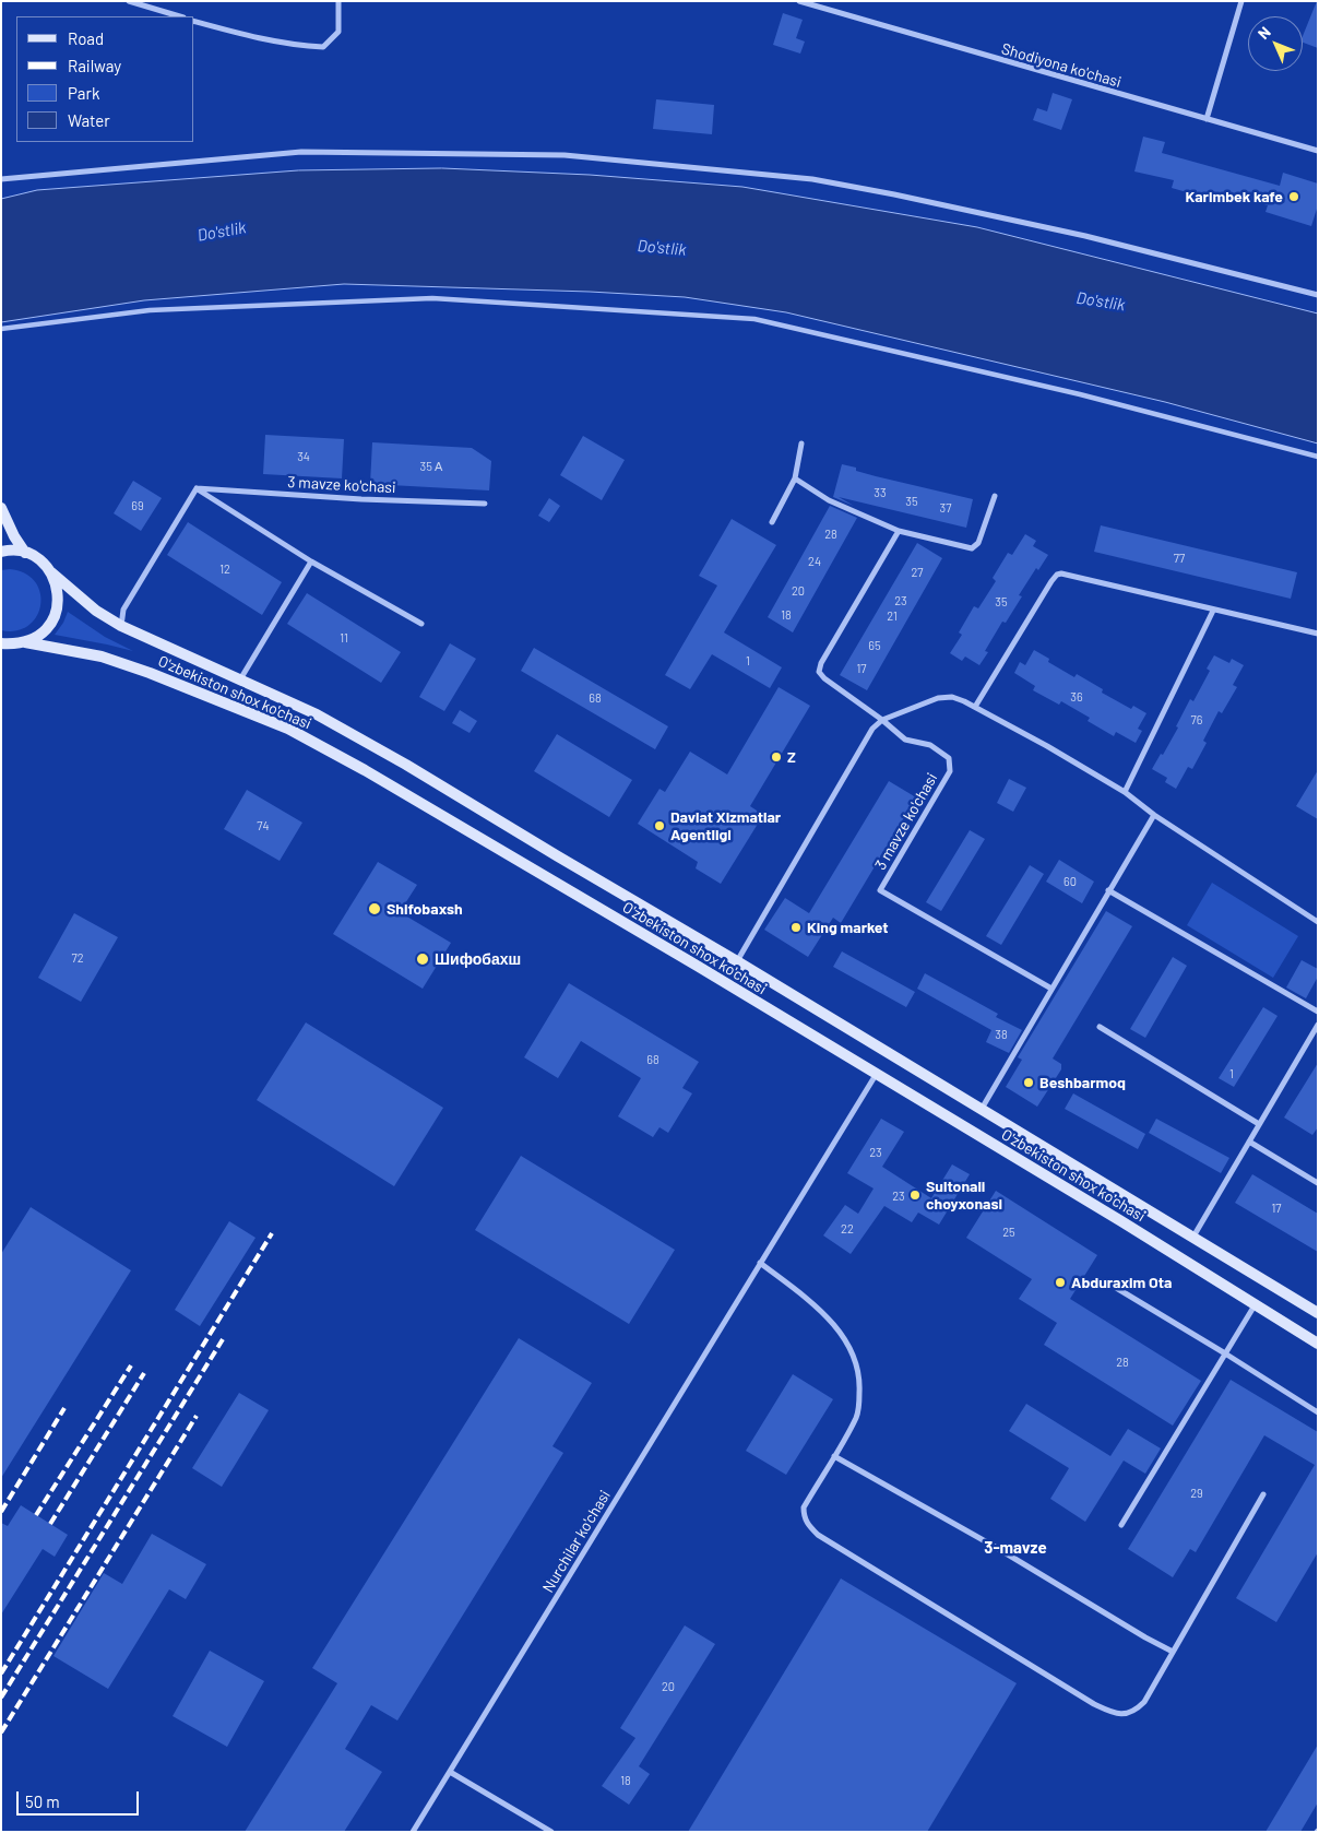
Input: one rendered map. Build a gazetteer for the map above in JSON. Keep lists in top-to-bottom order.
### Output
{
  "streets": {
    "main road": ["O'zbekiston shox ko'chasi"],
    "street": ["Shodiyona ko'chasi", "3 mavze ko'chasi", "Nurchilar ko'chasi"]
  },
  "crossings": [
    ["O'zbekiston shox ko'chasi", "Nurchilar ko'chasi"]
  ],
  "districts": ["3-mavze"],
  "water": ["Do'stlik"],
  "places": [
    "Karimbek kafe",
    "Z",
    "Davlat Xizmatlar Agentligi",
    "Shifobaxsh",
    "King market",
    "Шифобахш",
    "Beshbarmoq",
    "Sultonali choyxonasi",
    "Abduraxim Ota"
  ],
  "house_numbers": [
    "34",
    "35 А",
    "33",
    "35",
    "69",
    "37",
    "28",
    "77",
    "24",
    "12",
    "27",
    "20",
    "23",
    "35",
    "18",
    "21",
    "11",
    "65",
    "1",
    "17",
    "36",
    "68",
    "76",
    "74",
    "60",
    "72",
    "38",
    "68",
    "1",
    "23",
    "23",
    "17",
    "22",
    "25",
    "28",
    "29",
    "20",
    "18"
  ],
  "legend": [
    "Road",
    "Railway",
    "Park",
    "Water"
  ],
  "scale_bar": "50 m",
  "north": "top left"
}
